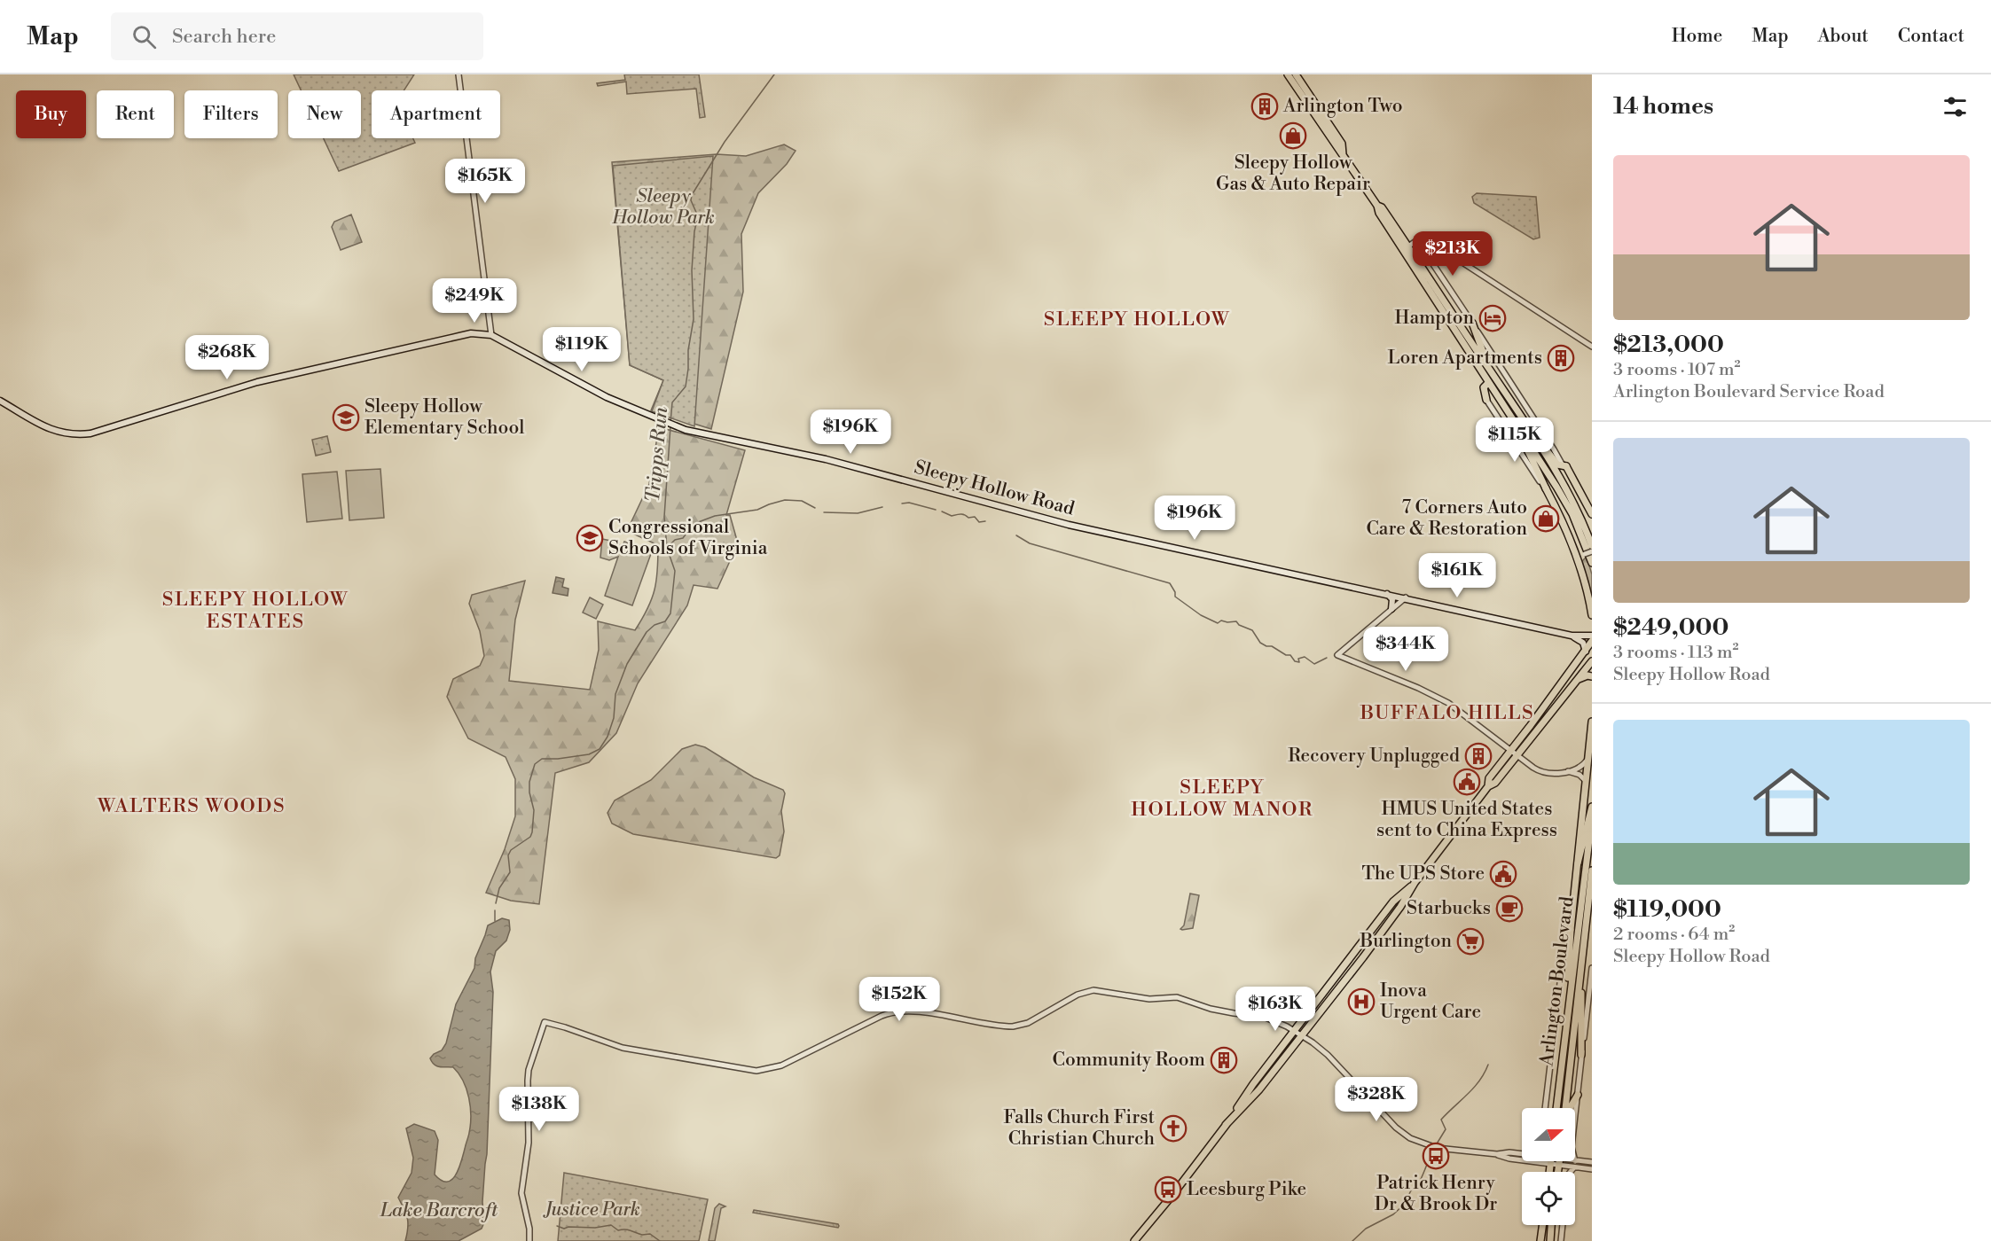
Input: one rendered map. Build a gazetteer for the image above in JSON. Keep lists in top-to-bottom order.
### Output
{
  "streets": {
    "main road": ["Sleepy Hollow Road", "Arlington Boulevard"]
  },
  "districts": [
    "SLEEPY HOLLOW",
    "SLEEPY HOLLOW ESTATES",
    "BUFFALO HILLS",
    "SLEEPY HOLLOW MANOR",
    "WALTERS WOODS"
  ],
  "water": ["Tripps Run", "Lake Barcroft"],
  "parks": ["Sleepy Hollow Park", "Justice Park"],
  "places": {
    "building": [
      "Arlington Two",
      "Loren Apartments",
      "Recovery Unplugged",
      "Community Room"
    ],
    "shop": ["Sleepy Hollow Gas & Auto Repair", "7 Corners Auto Care & Restoration"],
    "hotel": ["Hampton"],
    "school or university": ["Sleepy Hollow Elementary School", "Congressional Schools of Virginia"],
    "public building": ["HMUS United States sent to China Express", "The UPS Store"],
    "cafe": ["Starbucks"],
    "supermarket": ["Burlington"],
    "hospital": ["Inova Urgent Care"],
    "church": ["Falls Church First Christian Church"],
    "bus stop": ["Patrick Henry Dr & Brook Dr", "Leesburg Pike"]
  },
  "north": "right",
  "page": {
    "header": "Map",
    "search": "Search here",
    "nav": [
      "Home",
      "Map",
      "About",
      "Contact"
    ],
    "heading": "14 homes",
    "chip": [
      "Buy",
      "Rent",
      "Filters",
      "New",
      "Apartment"
    ],
    "list": [
      {
        "name": "$213,000",
        "note": "3 rooms · 107 m² · Arlington Boulevard Service Road"
      },
      {
        "name": "$249,000",
        "note": "3 rooms · 113 m² · Sleepy Hollow Road"
      },
      {
        "name": "$119,000",
        "note": "2 rooms · 64 m² · Sleepy Hollow Road"
      }
    ],
    "price": [
      "$165K",
      "$213K",
      "$249K",
      "$119K",
      "$268K",
      "$196K",
      "$115K",
      "$196K",
      "$161K",
      "$344K",
      "$152K",
      "$163K",
      "$328K",
      "$138K"
    ]
  }
}
